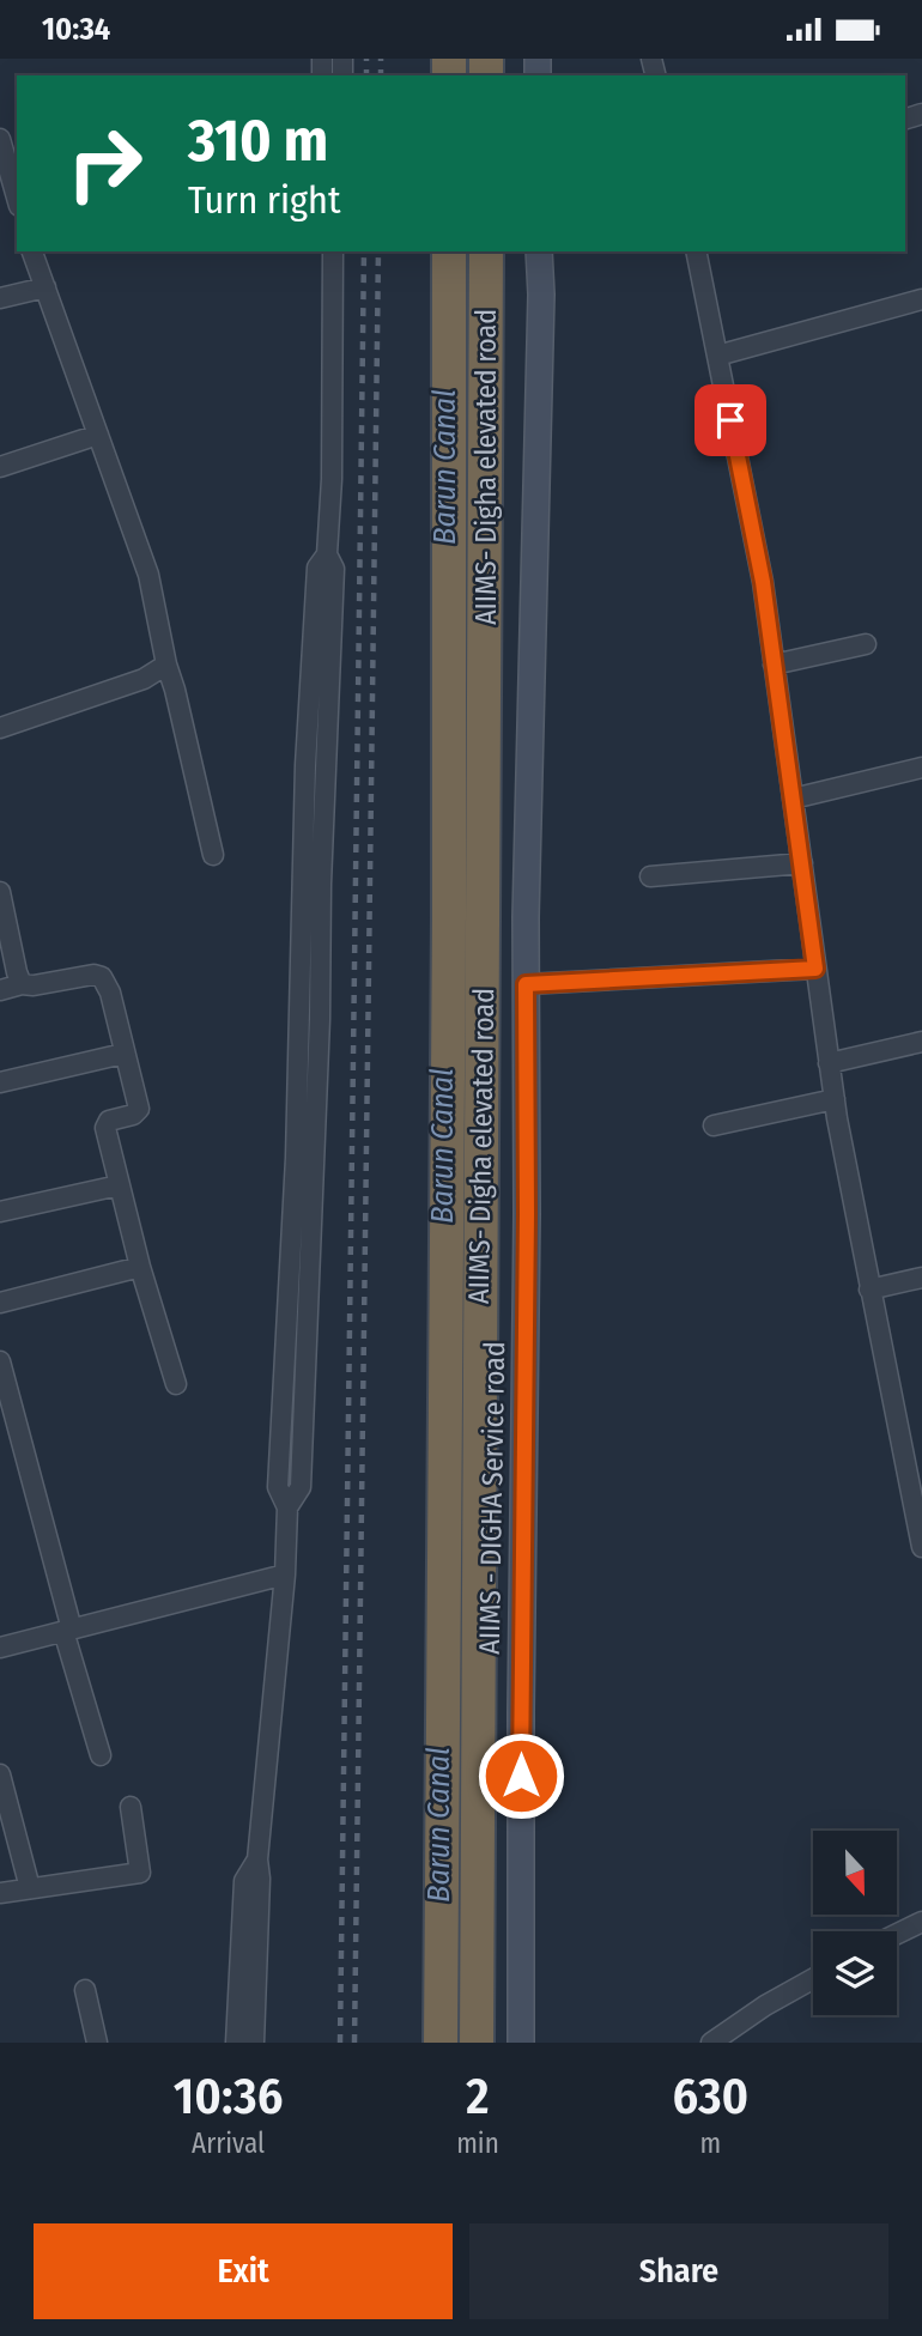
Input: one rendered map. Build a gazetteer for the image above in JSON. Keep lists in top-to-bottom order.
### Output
{
  "streets": {
    "highway": ["AIIMS- Digha elevated road"],
    "main road": ["AIIMS - DIGHA Service road"]
  },
  "water": ["Barun Canal"],
  "north": "bottom",
  "page": {
    "status": "10:34",
    "turn": ["310 m", "Turn right"],
    "eta": [
      "10:36",
      "Arrival",
      "2",
      "min",
      "630",
      "m"
    ],
    "buttons": ["Exit", "Share"]
  }
}
